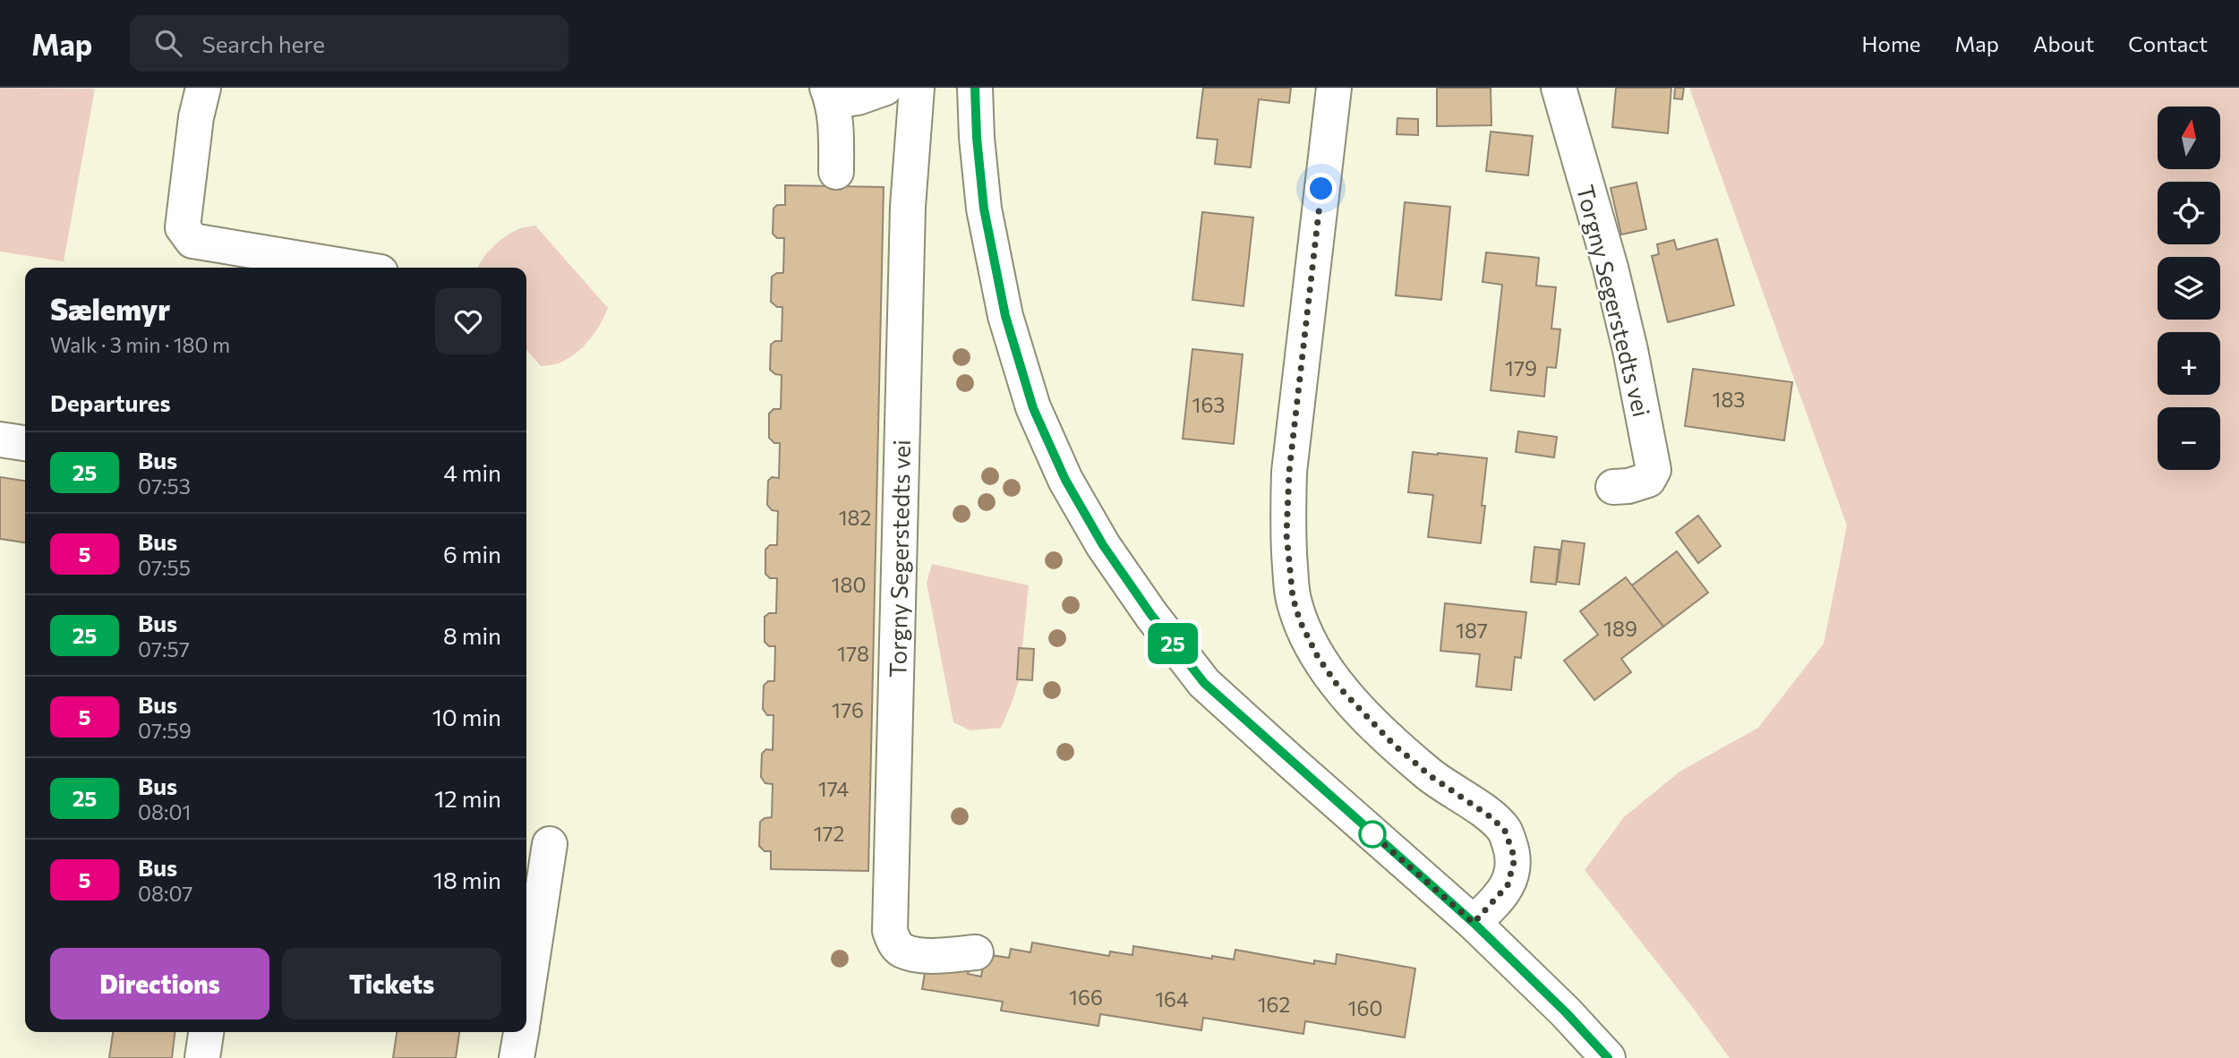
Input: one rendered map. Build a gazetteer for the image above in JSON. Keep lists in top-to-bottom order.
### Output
{
  "streets": {
    "street": ["Torgny Segerstedts vei"]
  },
  "lines": ["bus line 25"],
  "house_numbers": [
    "179",
    "183",
    "163",
    "182",
    "180",
    "189",
    "187",
    "178",
    "176",
    "174",
    "172",
    "166",
    "164",
    "162",
    "160"
  ],
  "north": "top",
  "page": {
    "header": "Map",
    "search": "Search here",
    "nav": [
      "Home",
      "Map",
      "About",
      "Contact"
    ],
    "on_map": "25",
    "map_buttons": ["+", "−"],
    "heading": [
      ["Sælemyr", "Walk · 3 min · 180 m"],
      "Departures"
    ],
    "list": [
      {
        "mark": "25",
        "name": "Bus",
        "note": "07:53",
        "value": "4 min"
      },
      {
        "mark": "5",
        "name": "Bus",
        "note": "07:55",
        "value": "6 min"
      },
      {
        "mark": "25",
        "name": "Bus",
        "note": "07:57",
        "value": "8 min"
      },
      {
        "mark": "5",
        "name": "Bus",
        "note": "07:59",
        "value": "10 min"
      },
      {
        "mark": "25",
        "name": "Bus",
        "note": "08:01",
        "value": "12 min"
      },
      {
        "mark": "5",
        "name": "Bus",
        "note": "08:07",
        "value": "18 min"
      }
    ],
    "buttons": ["Directions", "Tickets"]
  }
}
